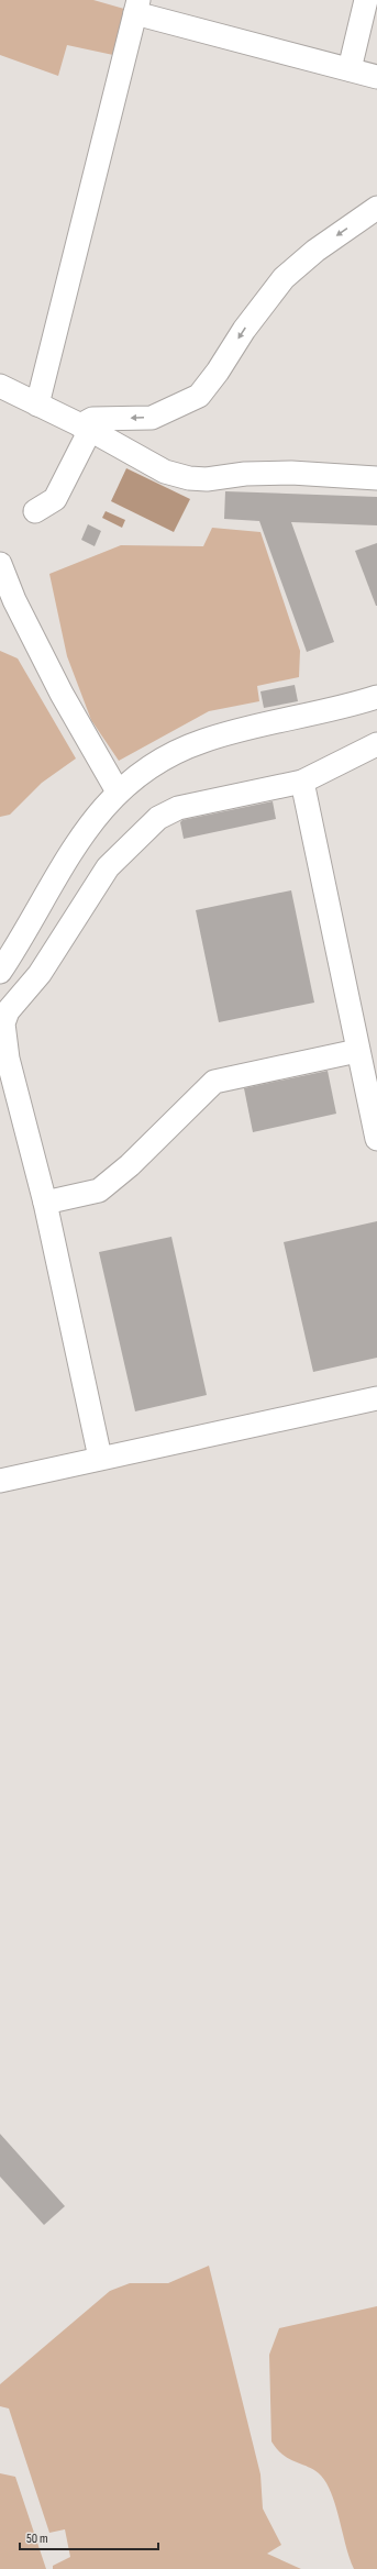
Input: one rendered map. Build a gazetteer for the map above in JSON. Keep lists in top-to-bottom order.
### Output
{
  "scale_bar": "50 m"
}
